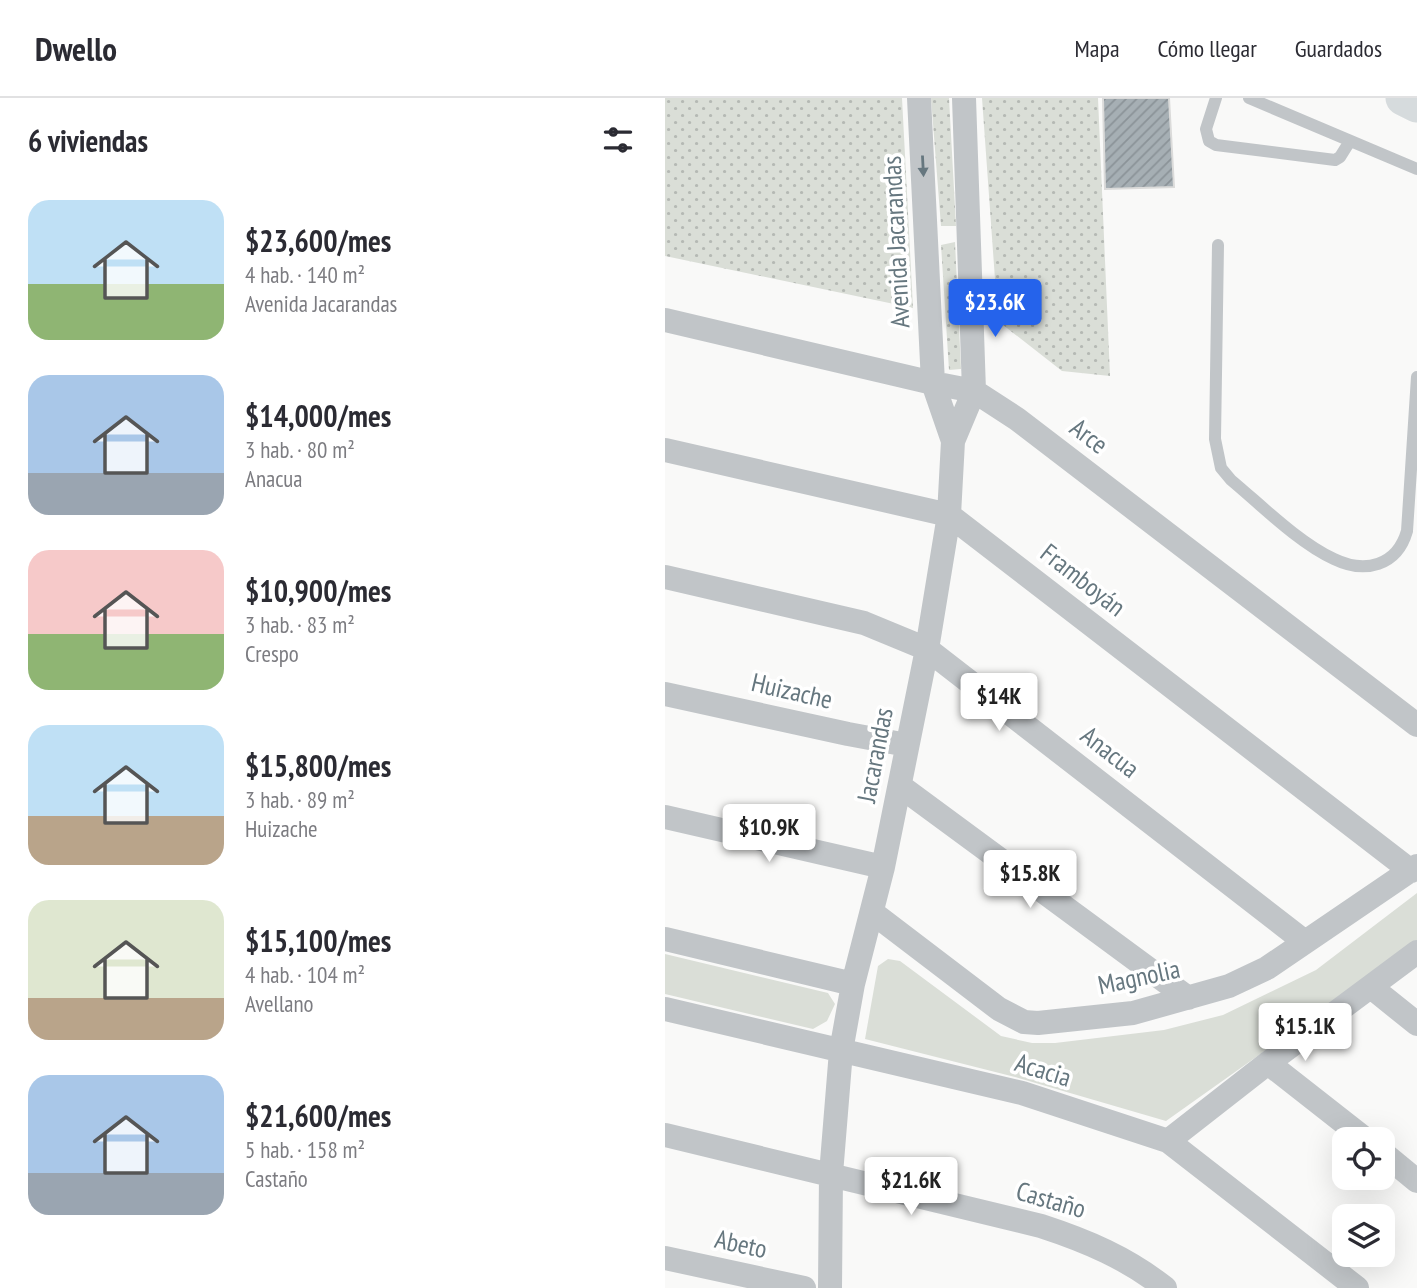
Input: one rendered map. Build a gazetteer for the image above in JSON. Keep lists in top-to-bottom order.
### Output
{
  "streets": {
    "street": [
      "Avenida Jacarandas",
      "Arce",
      "Framboyán",
      "Huizache",
      "Anacua",
      "Jacarandas",
      "Magnolia",
      "Acacia",
      "Castaño",
      "Abeto"
    ]
  },
  "crossings": [
    ["Avenida Jacarandas", "Arce"],
    ["Avenida Jacarandas", "Jacarandas"],
    ["Arce", "Jacarandas"],
    ["Framboyán", "Jacarandas"],
    ["Framboyán", "Magnolia"],
    ["Huizache", "Jacarandas"],
    ["Anacua", "Jacarandas"],
    ["Anacua", "Magnolia"],
    ["Jacarandas", "Magnolia"],
    ["Jacarandas", "Acacia"],
    ["Jacarandas", "Castaño"]
  ],
  "page": {
    "header": "Dwello",
    "nav": ["Mapa", "Cómo llegar", "Guardados"],
    "heading": "6 viviendas",
    "list": [
      {
        "name": "$23,600/mes",
        "note": "4 hab. · 140 m² · Avenida Jacarandas"
      },
      {
        "name": "$14,000/mes",
        "note": "3 hab. · 80 m² · Anacua"
      },
      {
        "name": "$10,900/mes",
        "note": "3 hab. · 83 m² · Crespo"
      },
      {
        "name": "$15,800/mes",
        "note": "3 hab. · 89 m² · Huizache"
      },
      {
        "name": "$15,100/mes",
        "note": "4 hab. · 104 m² · Avellano"
      },
      {
        "name": "$21,600/mes",
        "note": "5 hab. · 158 m² · Castaño"
      }
    ],
    "price": [
      "$23.6K",
      "$14K",
      "$10.9K",
      "$15.8K",
      "$15.1K",
      "$21.6K"
    ]
  }
}
